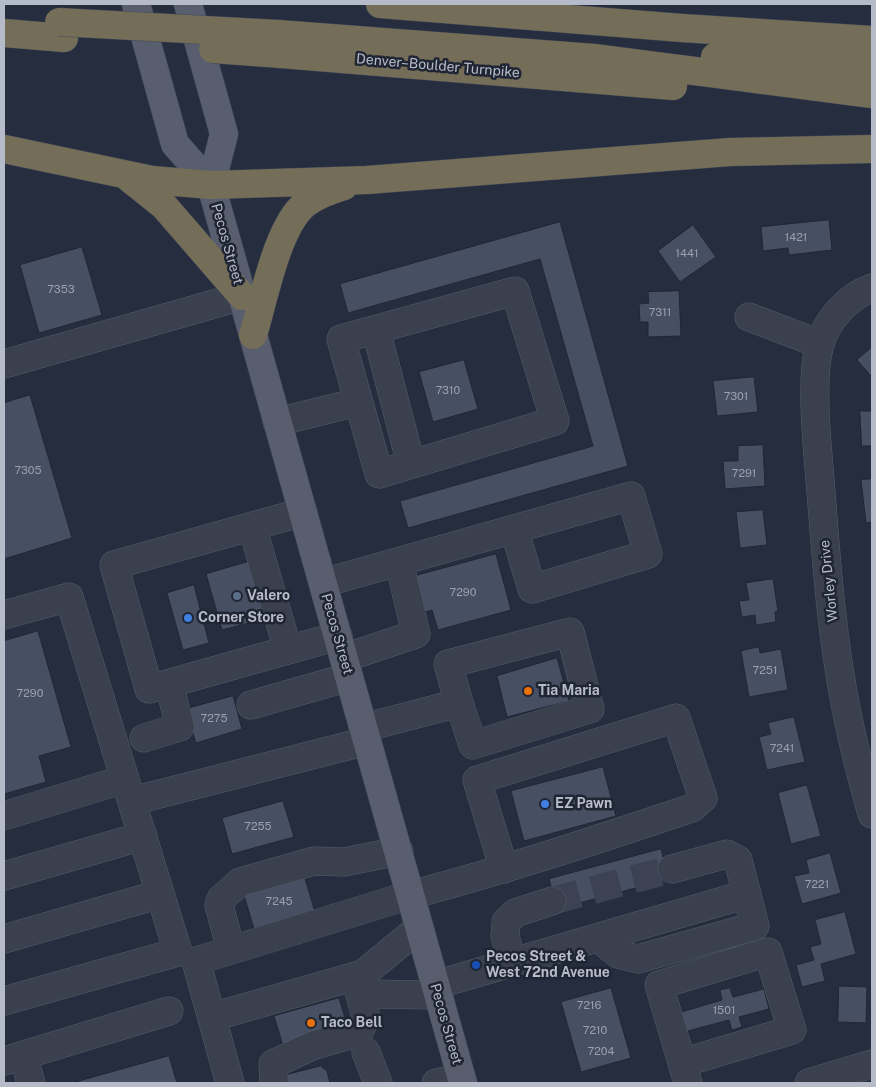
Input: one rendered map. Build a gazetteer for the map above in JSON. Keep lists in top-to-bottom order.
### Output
{
  "streets": {
    "highway": ["Denver–Boulder Turnpike"],
    "main road": ["Pecos Street"],
    "street": ["Worley Drive"]
  },
  "places": [
    "Valero",
    "Corner Store",
    "Tia Maria",
    "EZ Pawn",
    "Pecos Street & West 72nd Avenue",
    "Taco Bell"
  ],
  "house_numbers": [
    "1421",
    "1441",
    "7353",
    "7311",
    "7310",
    "7301",
    "7305",
    "7291",
    "7290",
    "7251",
    "7290",
    "7275",
    "7241",
    "7255",
    "7221",
    "7245",
    "7216",
    "1501",
    "7210",
    "7204"
  ]
}
